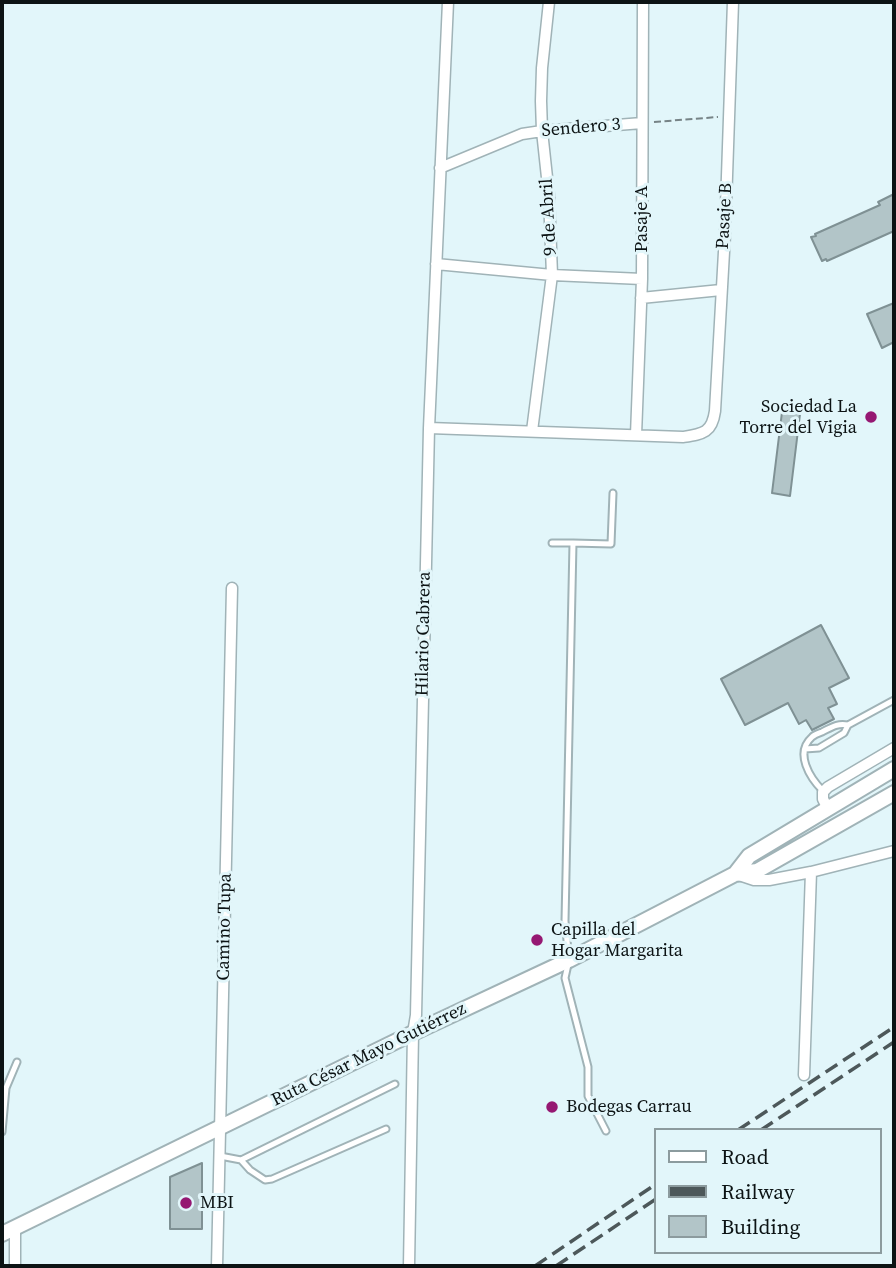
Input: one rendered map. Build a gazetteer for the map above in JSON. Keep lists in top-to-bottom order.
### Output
{
  "streets": {
    "main road": ["Ruta César Mayo Gutiérrez"],
    "street": [
      "Sendero 3",
      "Pasaje B",
      "9 de Abril",
      "Pasaje A",
      "Hilario Cabrera",
      "Camino Tupa"
    ]
  },
  "crossings": [
    ["Sendero 3", "Pasaje B"],
    ["Sendero 3", "9 de Abril"],
    ["Sendero 3", "Pasaje A"],
    ["Sendero 3", "Hilario Cabrera"],
    ["Pasaje B", "Pasaje A"],
    ["Hilario Cabrera", "Ruta César Mayo Gutiérrez"],
    ["Camino Tupa", "Ruta César Mayo Gutiérrez"]
  ],
  "places": [
    "Sociedad La Torre del Vigia",
    "Capilla del Hogar Margarita",
    "Bodegas Carrau",
    "MBI"
  ],
  "legend": ["Road", "Railway", "Building"]
}
